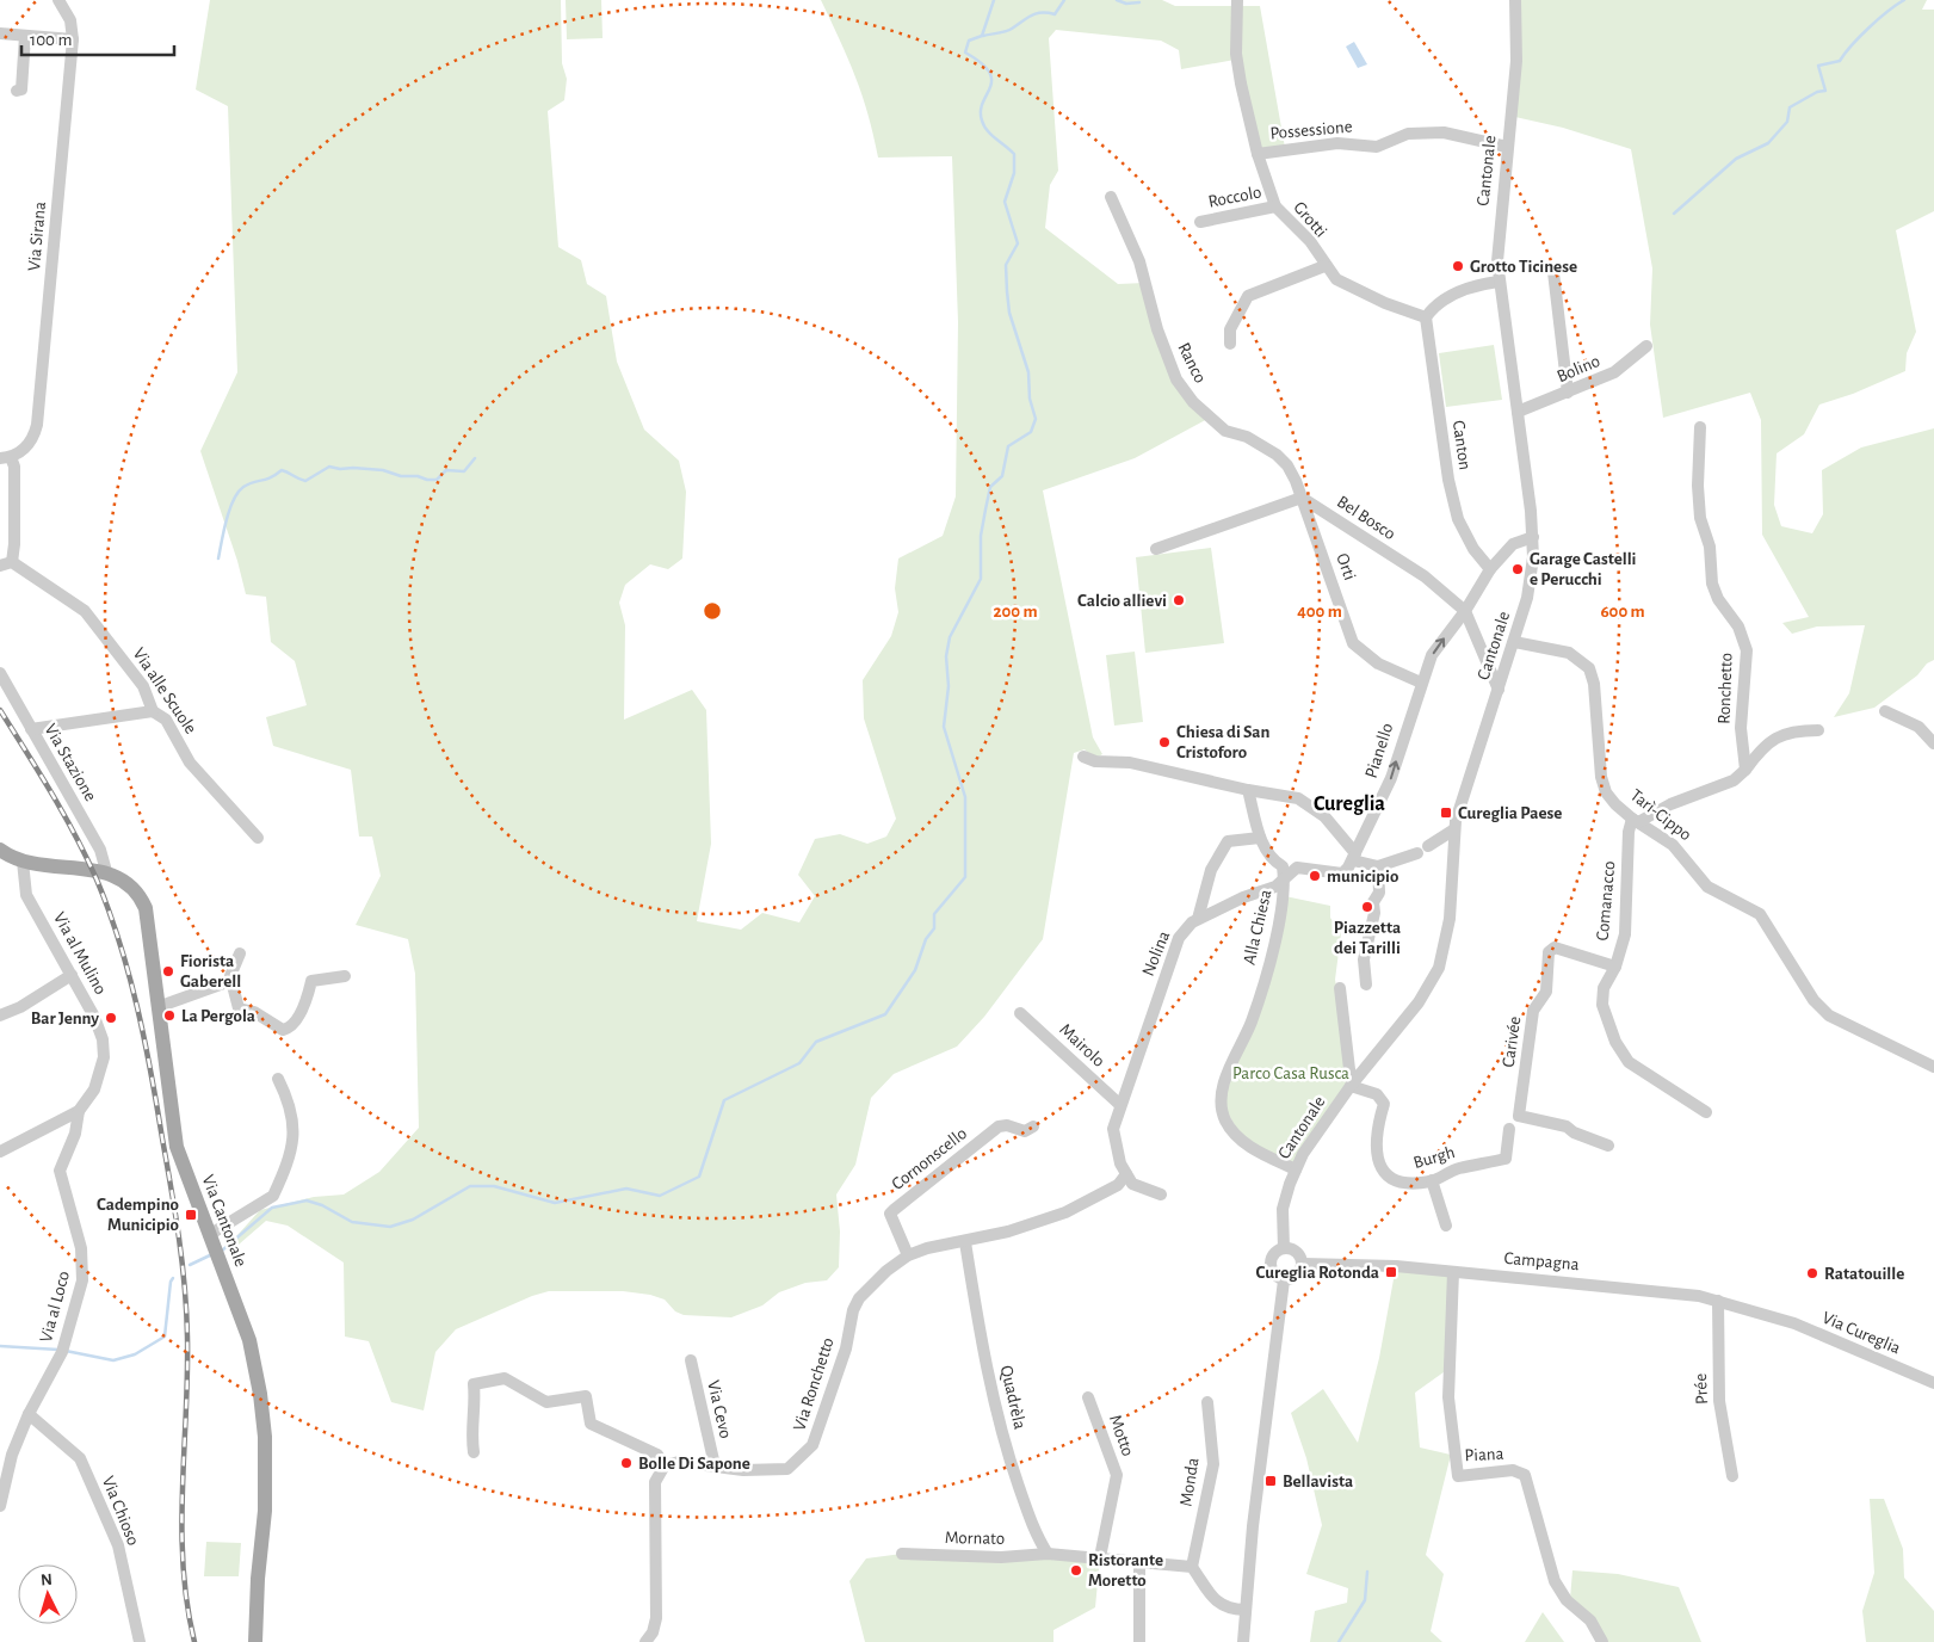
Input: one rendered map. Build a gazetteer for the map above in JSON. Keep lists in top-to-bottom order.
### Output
{
  "streets": {
    "main road": ["Via Cantonale"],
    "street": [
      "Possessione",
      "Cantonale",
      "Roccolo",
      "Grotti",
      "Via Sirana",
      "Ranco",
      "Bolino",
      "Canton",
      "Bel Bosco",
      "Orti",
      "Ronchetto",
      "Via alle Scuole",
      "Pianello",
      "Via Stazione",
      "Tarì-Cippo",
      "Comanacco",
      "Alla Chiesa",
      "Via al Mulino",
      "Nolina",
      "Carivée",
      "Mairolo",
      "Burgh",
      "Cornonscello",
      "Campagna",
      "Via al Loco",
      "Via Cureglia",
      "Via Ronchetto",
      "Prée",
      "Quadrèla",
      "Via Cevo",
      "Motto",
      "Piana",
      "Monda",
      "Via Chioso",
      "Mornato"
    ]
  },
  "crossings": [
    ["Possessione", "Cantonale"],
    ["Possessione", "Grotti"],
    ["Cantonale", "Bolino"],
    ["Cantonale", "Bel Bosco"],
    ["Cantonale", "Pianello"],
    ["Cantonale", "Tarì-Cippo"],
    ["Cantonale", "Alla Chiesa"],
    ["Cantonale", "Burgh"],
    ["Cantonale", "Campagna"],
    ["Roccolo", "Grotti"],
    ["Grotti", "Canton"],
    ["Ranco", "Bel Bosco"],
    ["Ranco", "Orti"],
    ["Canton", "Pianello"],
    ["Bel Bosco", "Orti"],
    ["Bel Bosco", "Pianello"],
    ["Orti", "Pianello"],
    ["Pianello", "Nolina"],
    ["Via Stazione", "Via Cantonale"],
    ["Tarì-Cippo", "Comanacco"],
    ["Comanacco", "Carivée"],
    ["Alla Chiesa", "Nolina"],
    ["Via al Mulino", "Via Cantonale"],
    ["Via al Mulino", "Via al Loco"],
    ["Nolina", "Mairolo"],
    ["Cornonscello", "Via Ronchetto"],
    ["Campagna", "Via Cureglia"],
    ["Campagna", "Prée"],
    ["Campagna", "Piana"],
    ["Via al Loco", "Via Chioso"],
    ["Via Ronchetto", "Via Cevo"],
    ["Quadrèla", "Mornato"],
    ["Motto", "Mornato"],
    ["Monda", "Mornato"]
  ],
  "one_way": ["Pianello"],
  "districts": ["Cureglia"],
  "parks": ["Parco Casa Rusca"],
  "places": {
    "other": [
      "Grotto Ticinese",
      "Garage Castelli e Perucchi",
      "Calcio allievi",
      "Chiesa di San Cristoforo",
      "municipio",
      "Piazzetta dei Tarilli",
      "Fiorista Gaberell",
      "La Pergola",
      "Bar Jenny",
      "Ratatouille",
      "Bolle Di Sapone",
      "Ristorante Moretto"
    ],
    "transit": [
      "Cureglia Paese",
      "Cadempino Municipio",
      "Cureglia Rotonda",
      "Bellavista"
    ]
  },
  "scale_bar": "100 m",
  "north": "top",
  "rings": ["200 m", "400 m", "600 m"]
}
